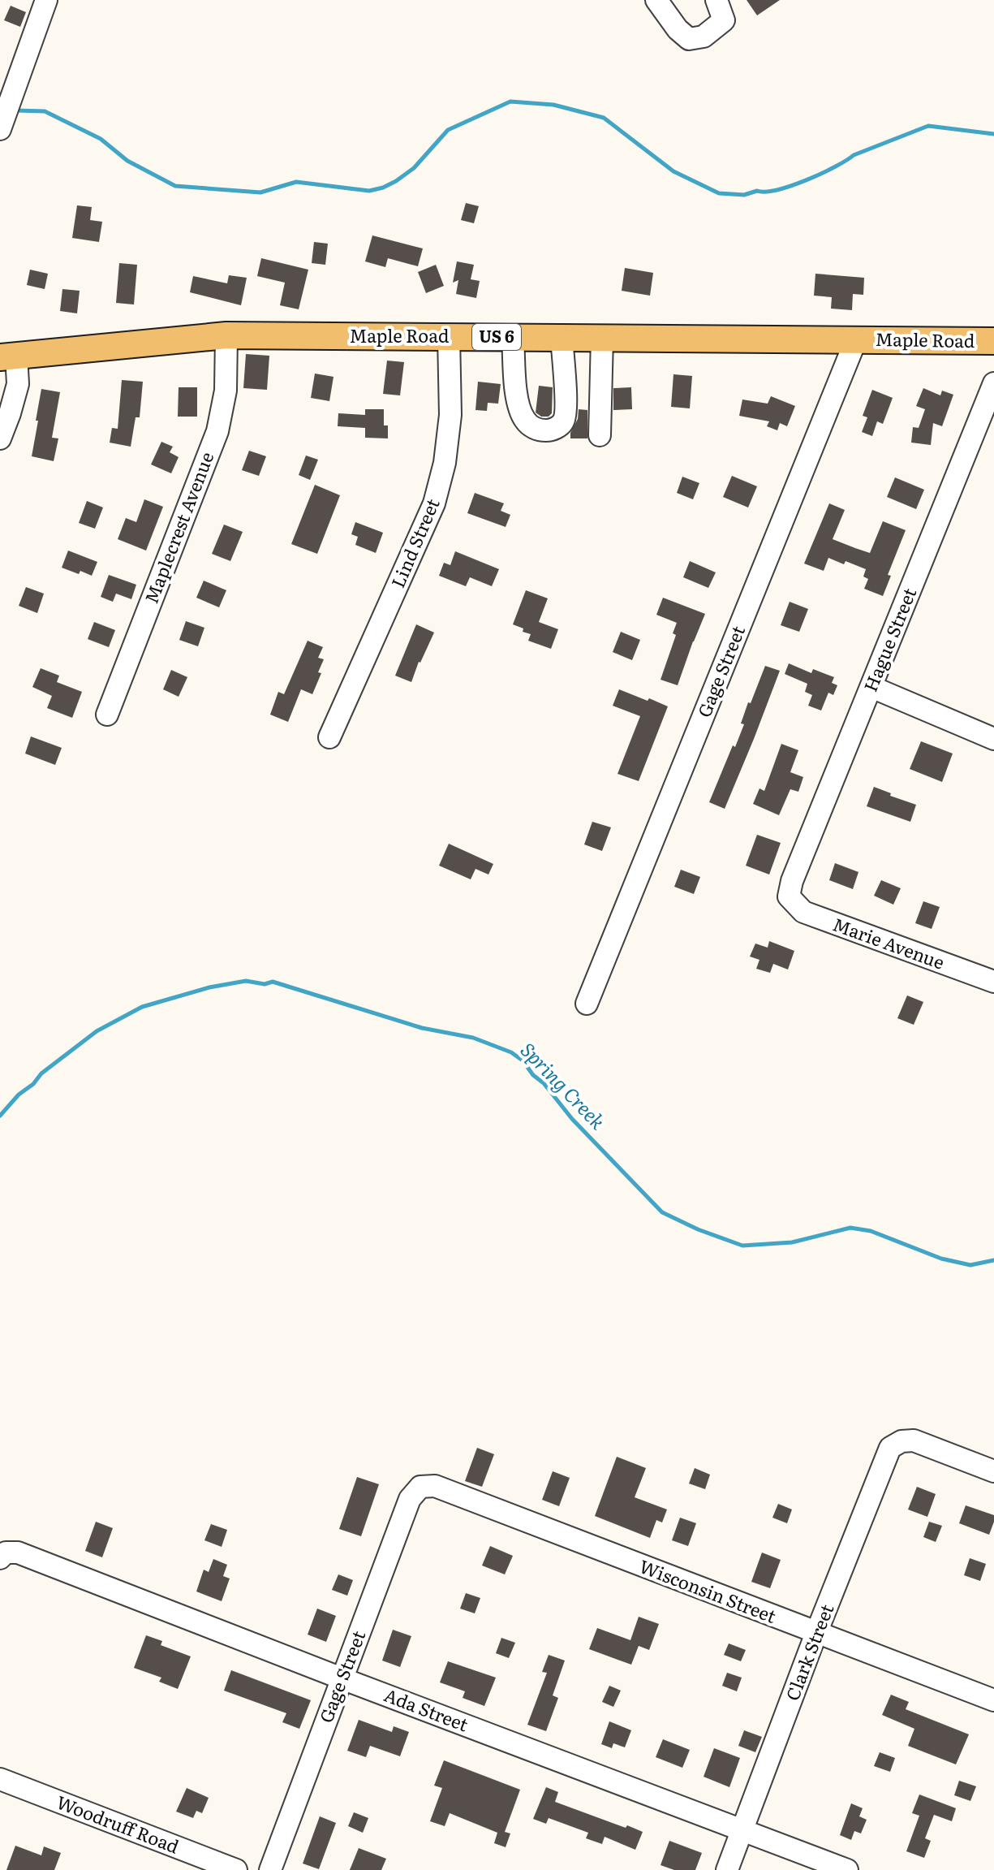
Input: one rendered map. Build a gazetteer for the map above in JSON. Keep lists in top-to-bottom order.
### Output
{
  "streets": {
    "main road": ["Maple Road", "US 6"],
    "street": [
      "Maplecrest Avenue",
      "Lind Street",
      "Hague Street",
      "Gage Street",
      "Marie Avenue",
      "Wisconsin Street",
      "Clark Street",
      "Ada Street",
      "Woodruff Road"
    ]
  },
  "crossings": [
    ["Maple Road", "Maplecrest Avenue"],
    ["Maple Road", "Lind Street"],
    ["Maple Road", "Gage Street"],
    ["Hague Street", "Marie Avenue"],
    ["Gage Street", "Wisconsin Street"],
    ["Gage Street", "Ada Street"],
    ["Wisconsin Street", "Clark Street"],
    ["Clark Street", "Ada Street"]
  ],
  "water": ["Spring Creek"]
}
